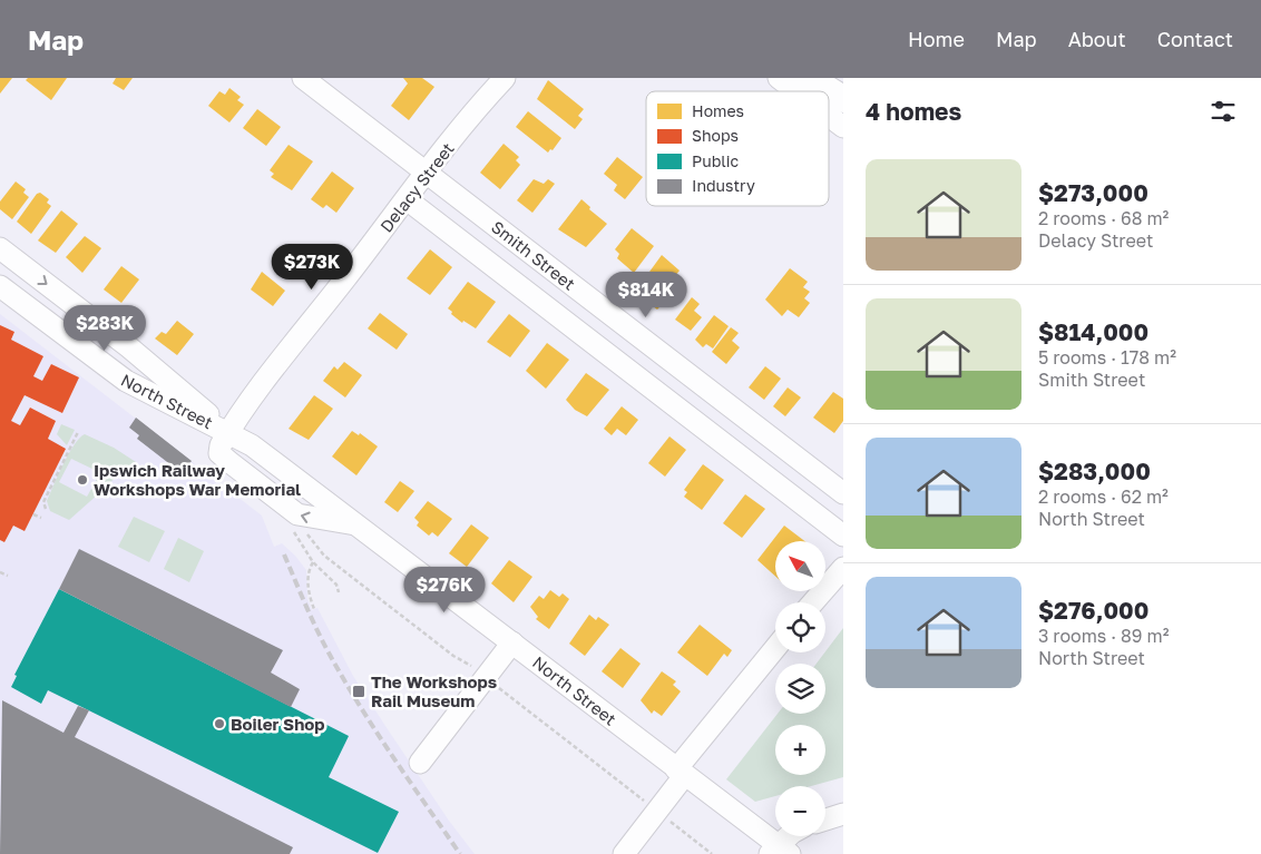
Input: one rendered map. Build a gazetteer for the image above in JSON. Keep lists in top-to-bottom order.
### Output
{
  "streets": {
    "street": ["Delacy Street", "Smith Street", "North Street"]
  },
  "crossings": [
    ["Delacy Street", "Smith Street"],
    ["Delacy Street", "North Street"]
  ],
  "places": {
    "other": ["Ipswich Railway Workshops War Memorial", "Boiler Shop"],
    "transit": ["The Workshops Rail Museum"]
  },
  "legend": [
    "Homes",
    "Shops",
    "Public",
    "Industry"
  ],
  "north": "top left",
  "page": {
    "header": "Map",
    "nav": [
      "Home",
      "Map",
      "About",
      "Contact"
    ],
    "heading": "4 homes",
    "list": [
      {
        "name": "$273,000",
        "note": "2 rooms · 68 m² · Delacy Street"
      },
      {
        "name": "$814,000",
        "note": "5 rooms · 178 m² · Smith Street"
      },
      {
        "name": "$283,000",
        "note": "2 rooms · 62 m² · North Street"
      },
      {
        "name": "$276,000",
        "note": "3 rooms · 89 m² · North Street"
      }
    ],
    "price": [
      "$273K",
      "$814K",
      "$283K",
      "$276K"
    ],
    "map_buttons": ["+", "−"]
  }
}
